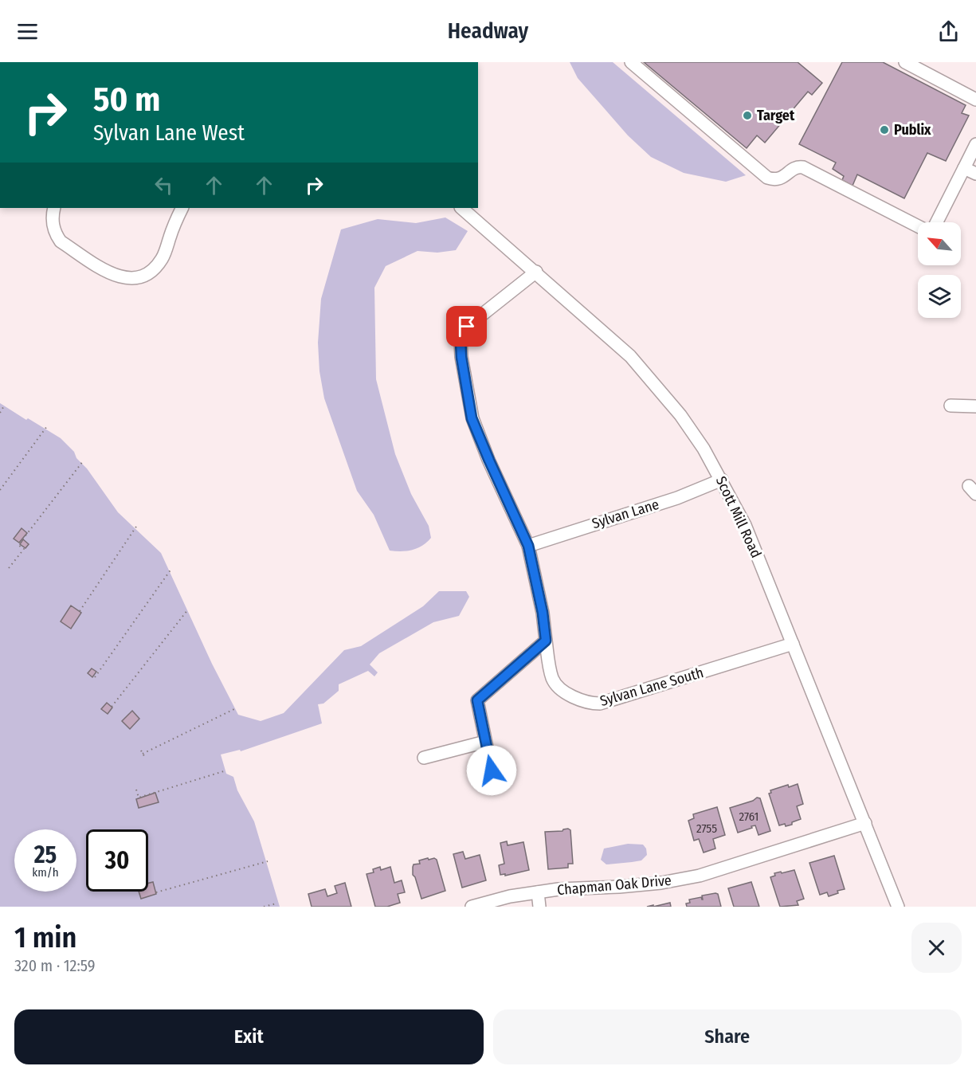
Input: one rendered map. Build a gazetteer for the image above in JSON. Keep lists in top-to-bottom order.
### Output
{
  "streets": {
    "street": [
      "Sylvan Lane",
      "Scott Mill Road",
      "Sylvan Lane South",
      "Chapman Oak Drive"
    ]
  },
  "crossings": [
    ["Sylvan Lane", "Scott Mill Road"],
    ["Sylvan Lane", "Sylvan Lane South"],
    ["Scott Mill Road", "Sylvan Lane South"],
    ["Scott Mill Road", "Chapman Oak Drive"]
  ],
  "places": ["Target", "Publix"],
  "house_numbers": ["2761", "2755"],
  "north": "top left",
  "page": {
    "header": "Headway",
    "turn": ["50 m", "Sylvan Lane West"],
    "speed": "25 km/h",
    "limit": "30",
    "heading": ["1 min", "320 m · 12:59"],
    "buttons": ["Exit", "Share"]
  }
}
